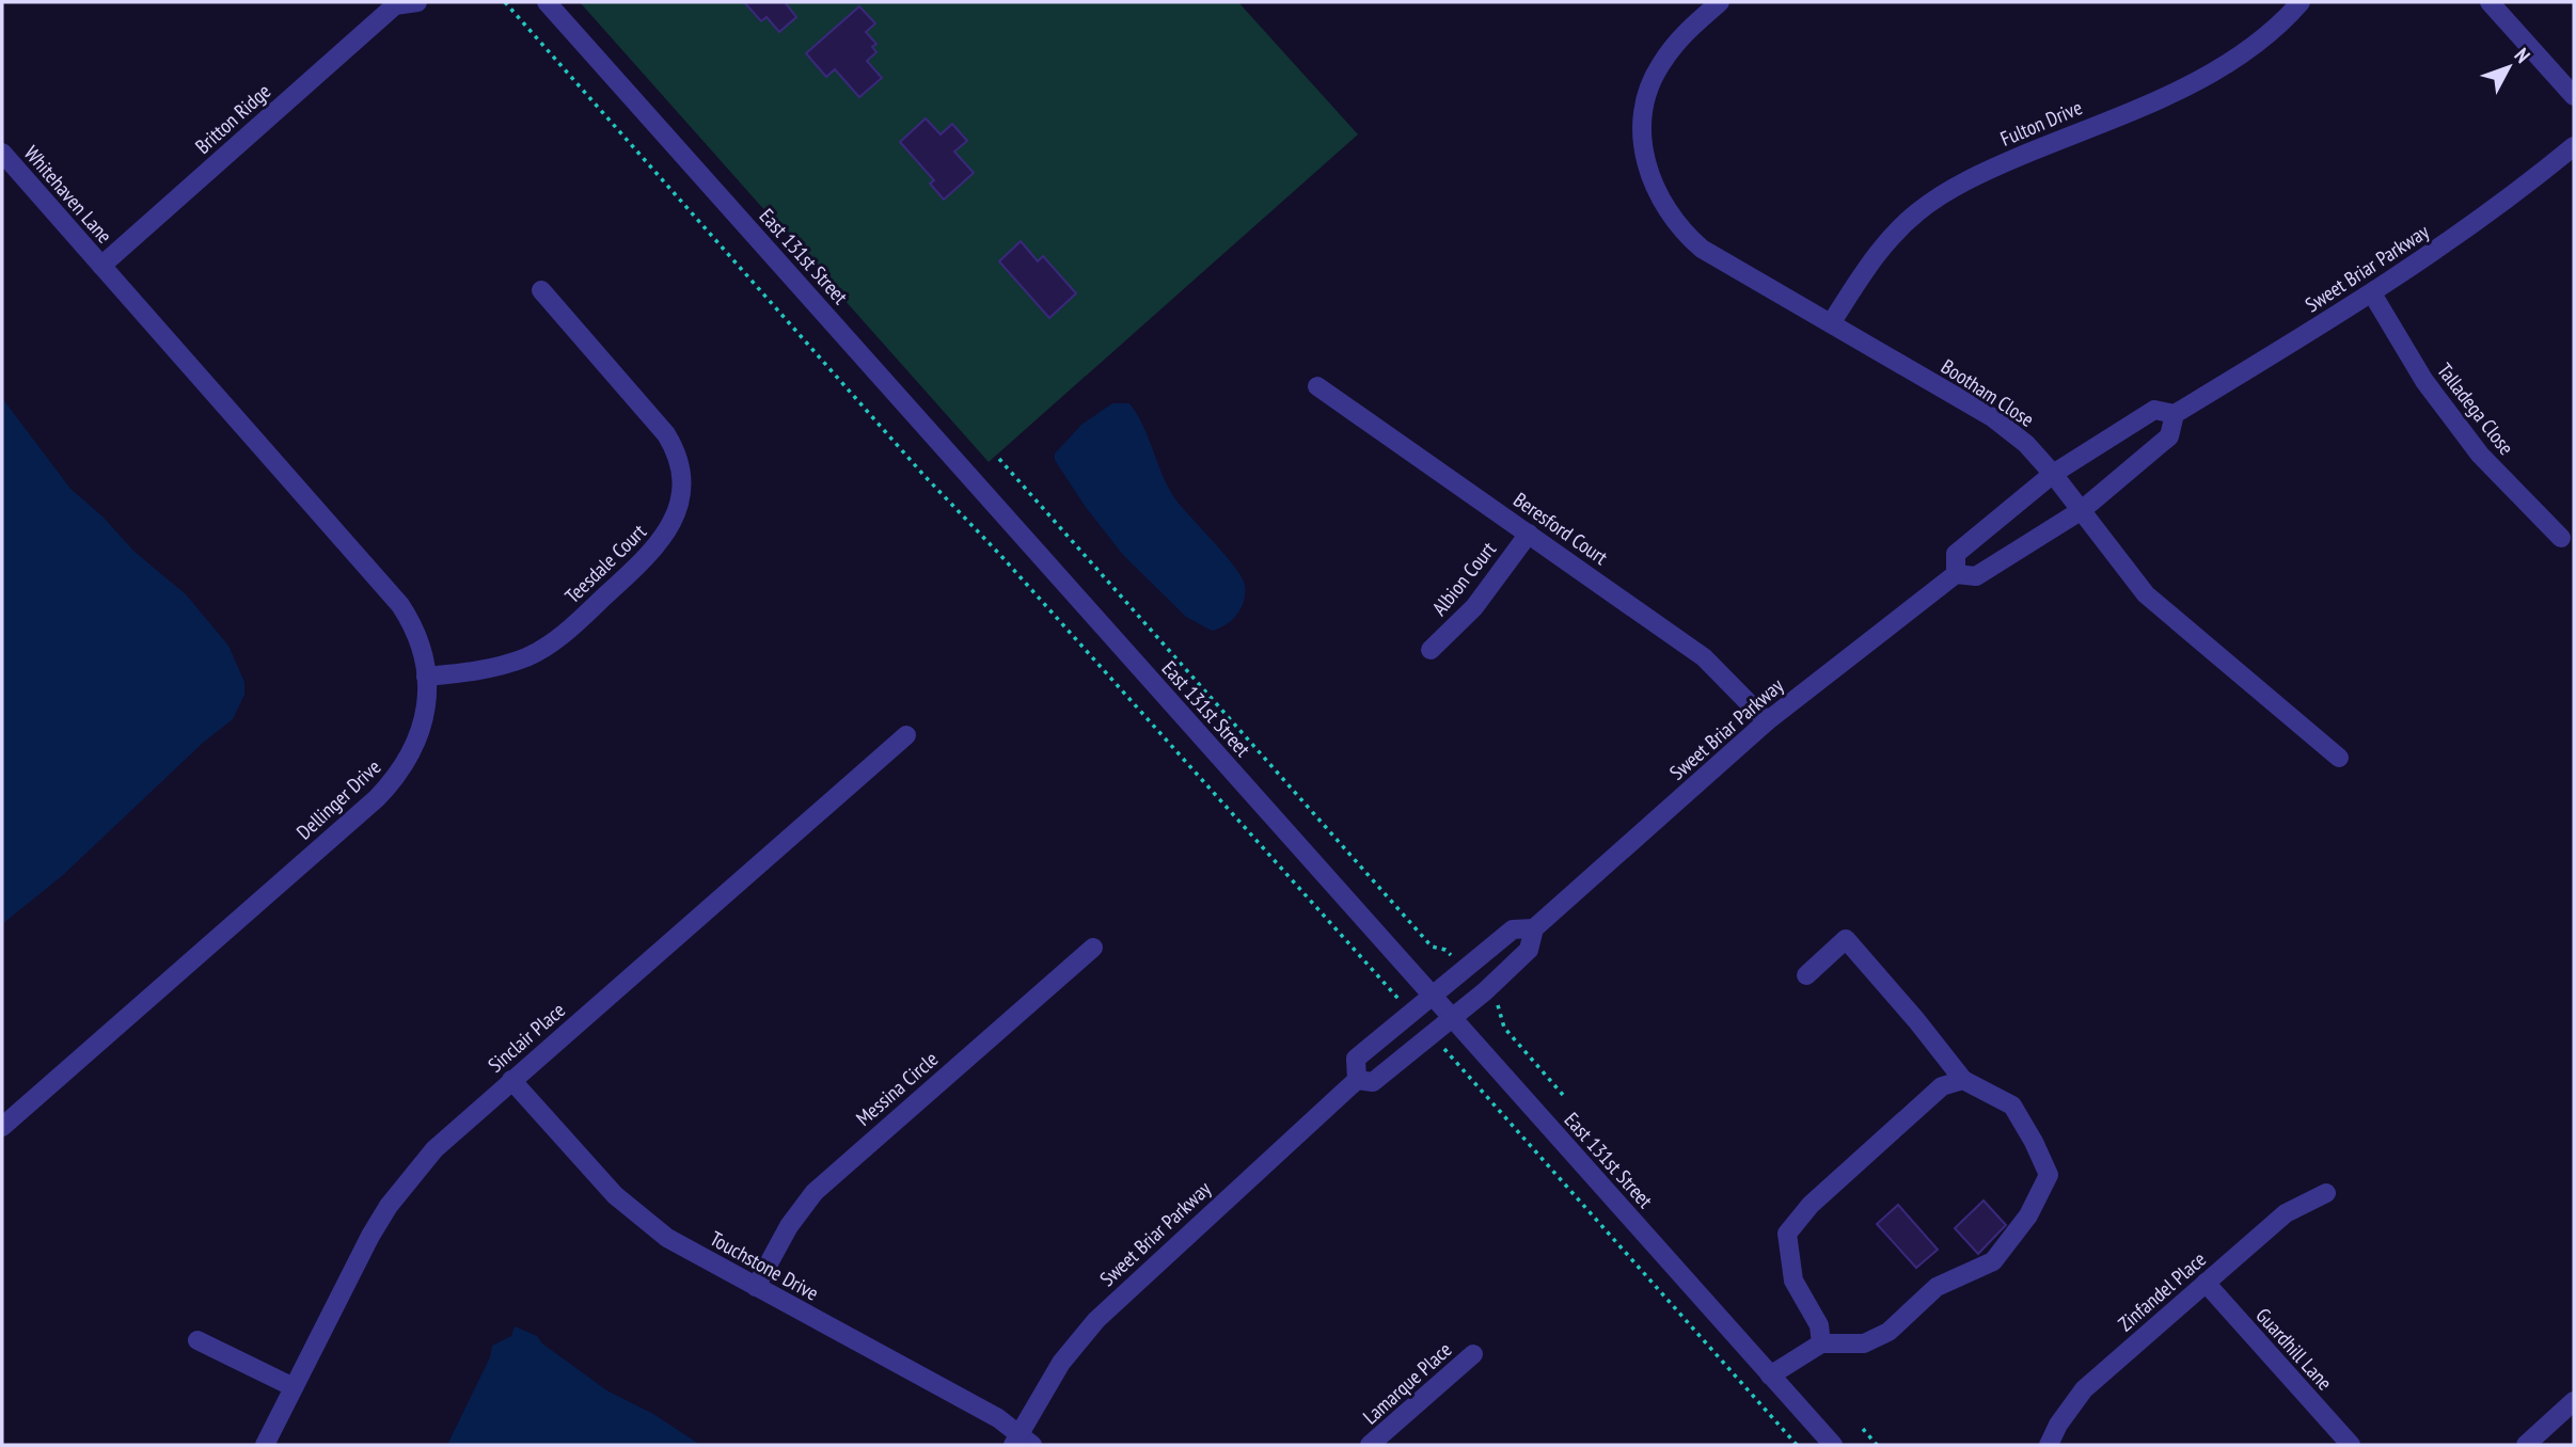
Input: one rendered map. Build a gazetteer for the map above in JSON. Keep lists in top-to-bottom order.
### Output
{
  "streets": {
    "street": [
      "Britton Ridge",
      "Fulton Drive",
      "Whitehaven Lane",
      "East 131st Street",
      "Sweet Briar Parkway",
      "Bootham Close",
      "Talladega Close",
      "Beresford Court",
      "Teesdale Court",
      "Albion Court",
      "Dellinger Drive",
      "Sinclair Place",
      "Messina Circle",
      "Touchstone Drive",
      "Zinfandel Place",
      "Guardhill Lane",
      "Lamarque Place"
    ]
  },
  "crossings": [
    ["Britton Ridge", "Whitehaven Lane"],
    ["Britton Ridge", "Dellinger Drive"],
    ["Fulton Drive", "Bootham Close"],
    ["Whitehaven Lane", "Dellinger Drive"],
    ["East 131st Street", "Sweet Briar Parkway"],
    ["Sweet Briar Parkway", "Bootham Close"],
    ["Sweet Briar Parkway", "Talladega Close"],
    ["Sweet Briar Parkway", "Beresford Court"],
    ["Sweet Briar Parkway", "Touchstone Drive"],
    ["Beresford Court", "Albion Court"],
    ["Teesdale Court", "Dellinger Drive"],
    ["Sinclair Place", "Touchstone Drive"],
    ["Messina Circle", "Touchstone Drive"],
    ["Zinfandel Place", "Guardhill Lane"]
  ],
  "north": "top right"
}
